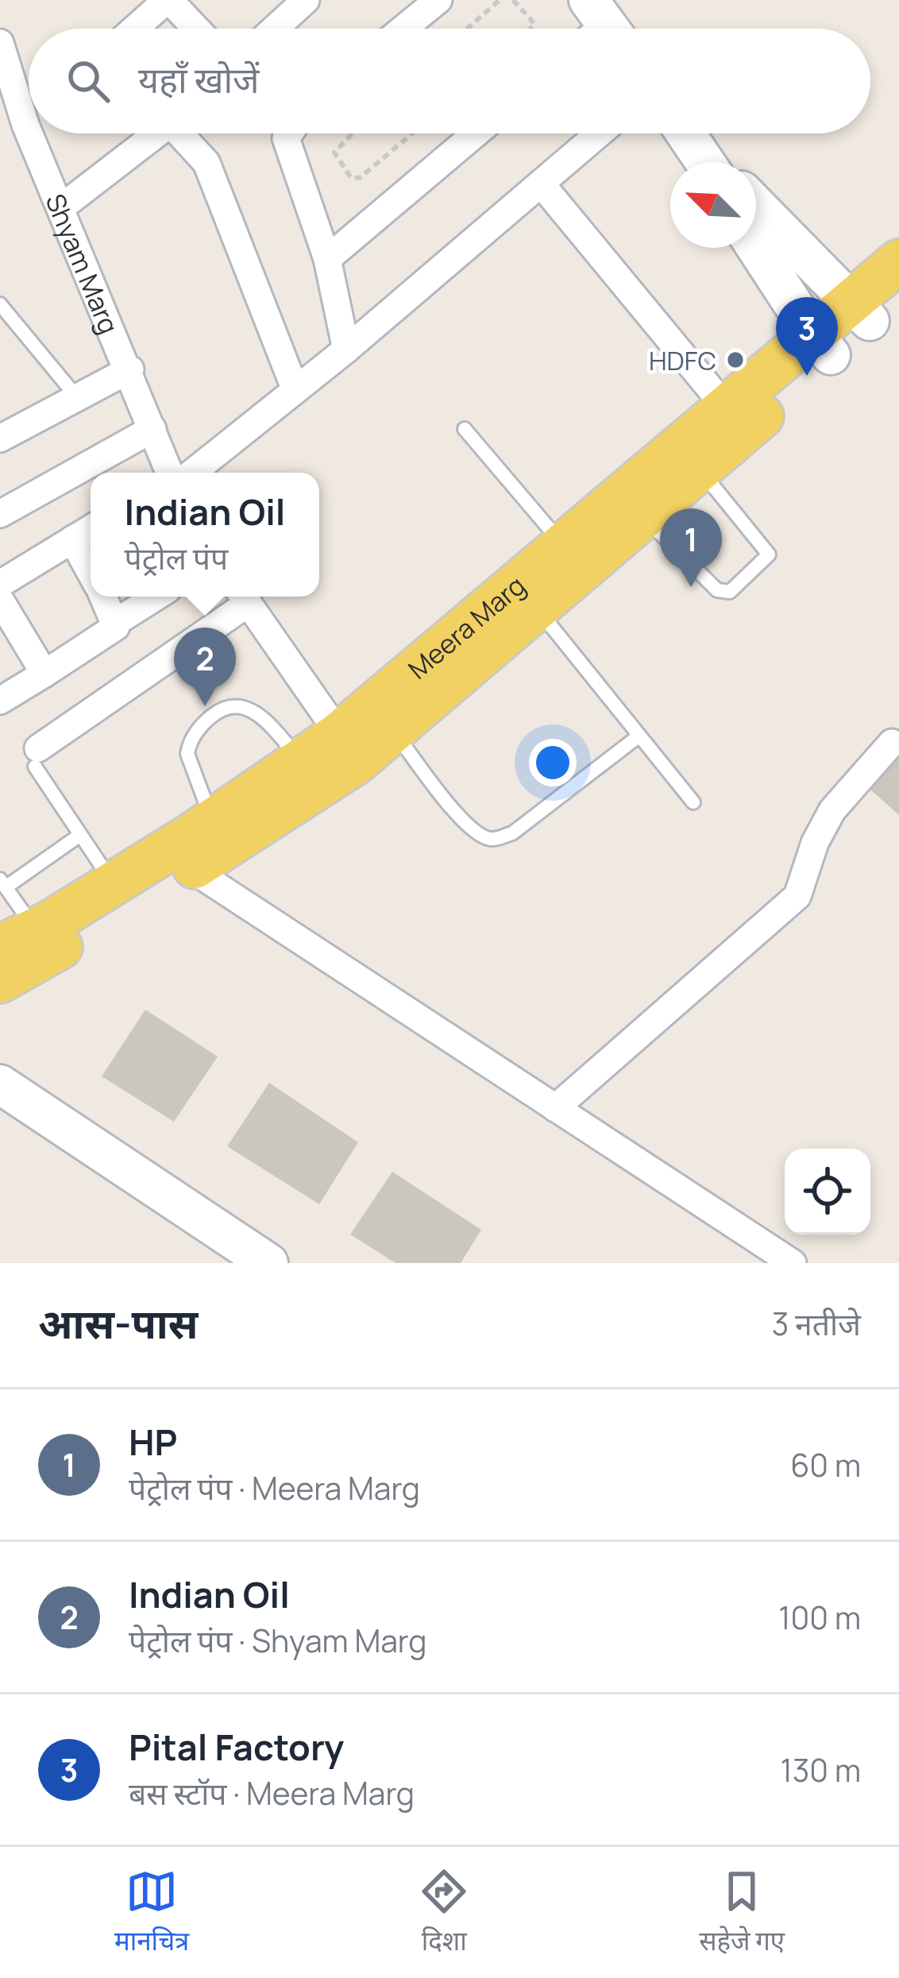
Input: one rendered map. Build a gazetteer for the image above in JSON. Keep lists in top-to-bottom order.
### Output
{
  "streets": {
    "main road": ["Meera Marg"],
    "street": ["Shyam Marg"]
  },
  "places": ["HDFC"],
  "north": "top left",
  "page": {
    "search": "यहाँ खोजें",
    "pins": ["3", "1", "2"],
    "popup": ["Indian Oil", "पेट्रोल पंप"],
    "heading": ["आस-पास", "3 नतीजे"],
    "list": [
      {
        "mark": "1",
        "name": "HP",
        "note": "पेट्रोल पंप · Meera Marg",
        "value": "60 m"
      },
      {
        "mark": "2",
        "name": "Indian Oil",
        "note": "पेट्रोल पंप · Shyam Marg",
        "value": "100 m"
      },
      {
        "mark": "3",
        "name": "Pital Factory",
        "note": "बस स्टॉप · Meera Marg",
        "value": "130 m"
      }
    ],
    "nav": ["मानचित्र", "दिशा", "सहेजे गए"]
  }
}
